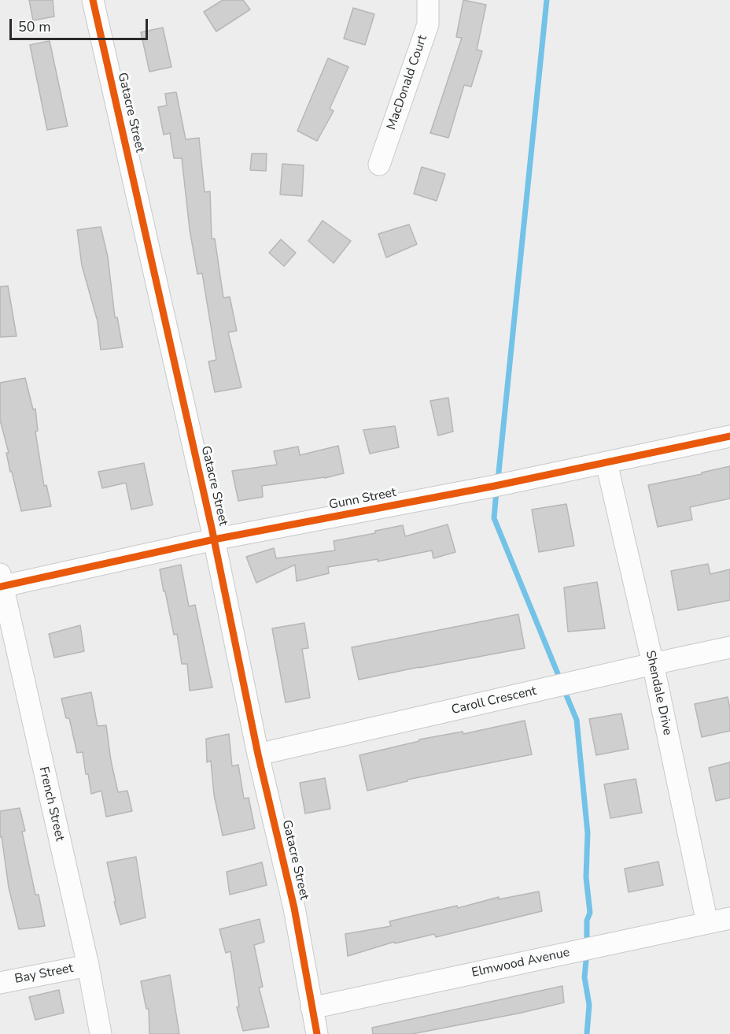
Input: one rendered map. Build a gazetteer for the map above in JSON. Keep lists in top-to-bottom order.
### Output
{
  "streets": {
    "street": [
      "MacDonald Court",
      "Gatacre Street",
      "Gunn Street",
      "Shendale Drive",
      "Caroll Crescent",
      "French Street",
      "Elmwood Avenue",
      "Bay Street"
    ]
  },
  "crossings": [
    ["Gatacre Street", "Gunn Street"],
    ["Gatacre Street", "Caroll Crescent"],
    ["Gatacre Street", "Elmwood Avenue"],
    ["Gunn Street", "Shendale Drive"],
    ["Gunn Street", "French Street"],
    ["Shendale Drive", "Caroll Crescent"],
    ["Shendale Drive", "Elmwood Avenue"],
    ["French Street", "Bay Street"]
  ],
  "scale_bar": "50 m"
}
